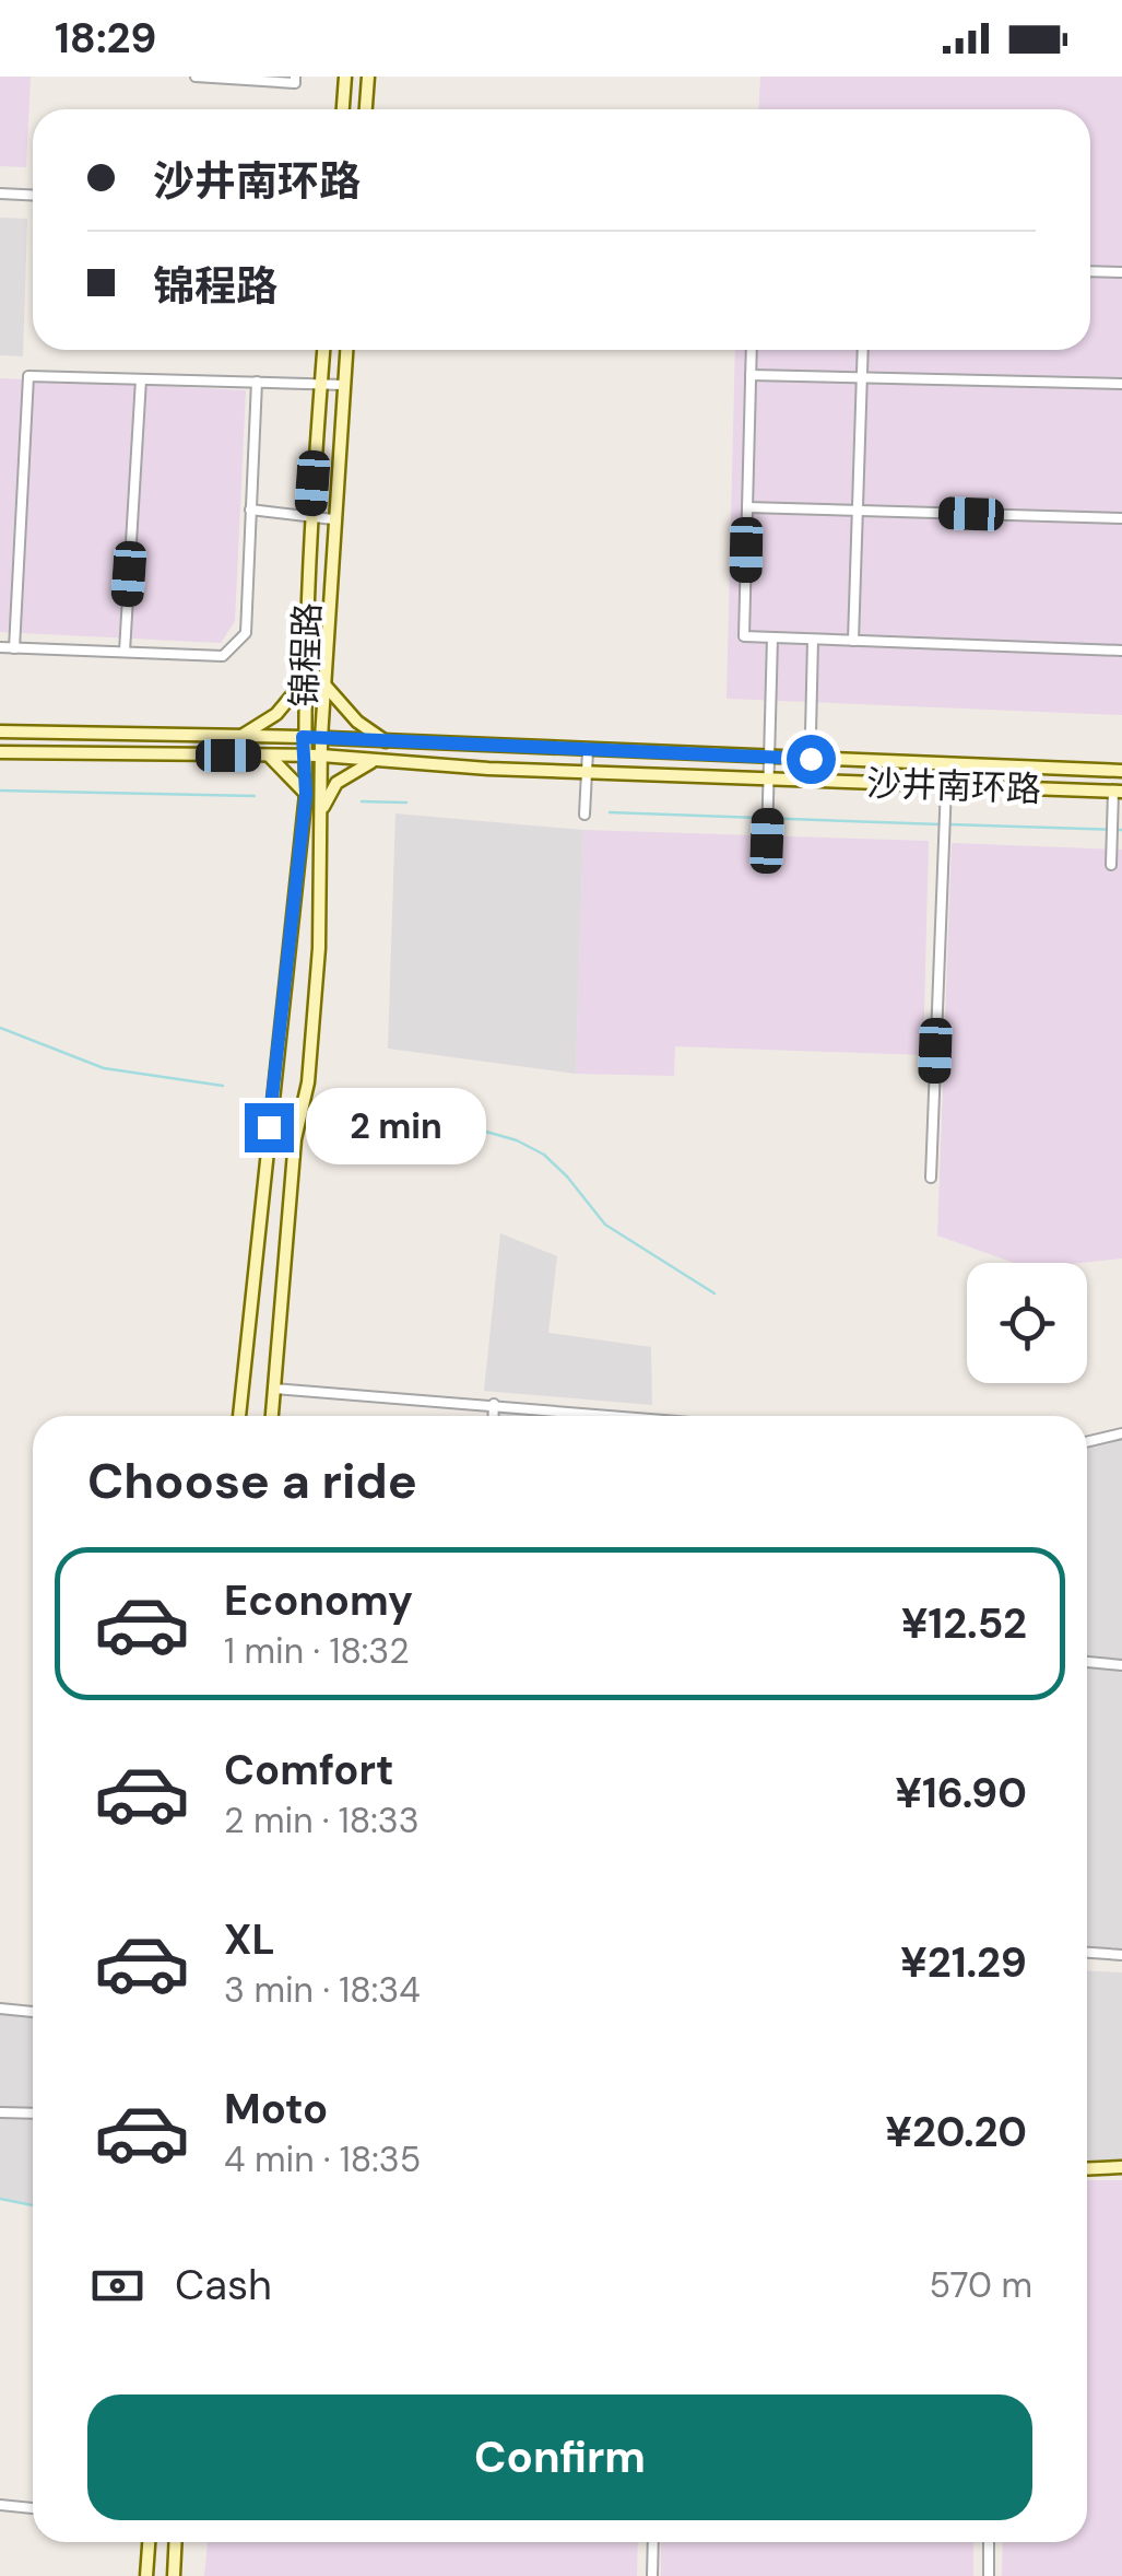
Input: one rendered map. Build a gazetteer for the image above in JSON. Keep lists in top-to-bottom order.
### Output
{
  "streets": {
    "main road": ["锦程路", "沙井南环路"]
  },
  "crossings": [
    ["锦程路", "沙井南环路"]
  ],
  "page": {
    "status": "18:29",
    "banner": ["沙井南环路", "锦程路"],
    "bubble": "2 min",
    "heading": "Choose a ride",
    "list": [
      {
        "name": "Economy",
        "note": "1 min · 18:32",
        "value": "¥12.52"
      },
      {
        "name": "Comfort",
        "note": "2 min · 18:33",
        "value": "¥16.90"
      },
      {
        "name": "XL",
        "note": "3 min · 18:34",
        "value": "¥21.29"
      },
      {
        "name": "Moto",
        "note": "4 min · 18:35",
        "value": "¥20.20"
      }
    ],
    "pay": ["Cash", "570 m"],
    "buttons": "Confirm"
  }
}
